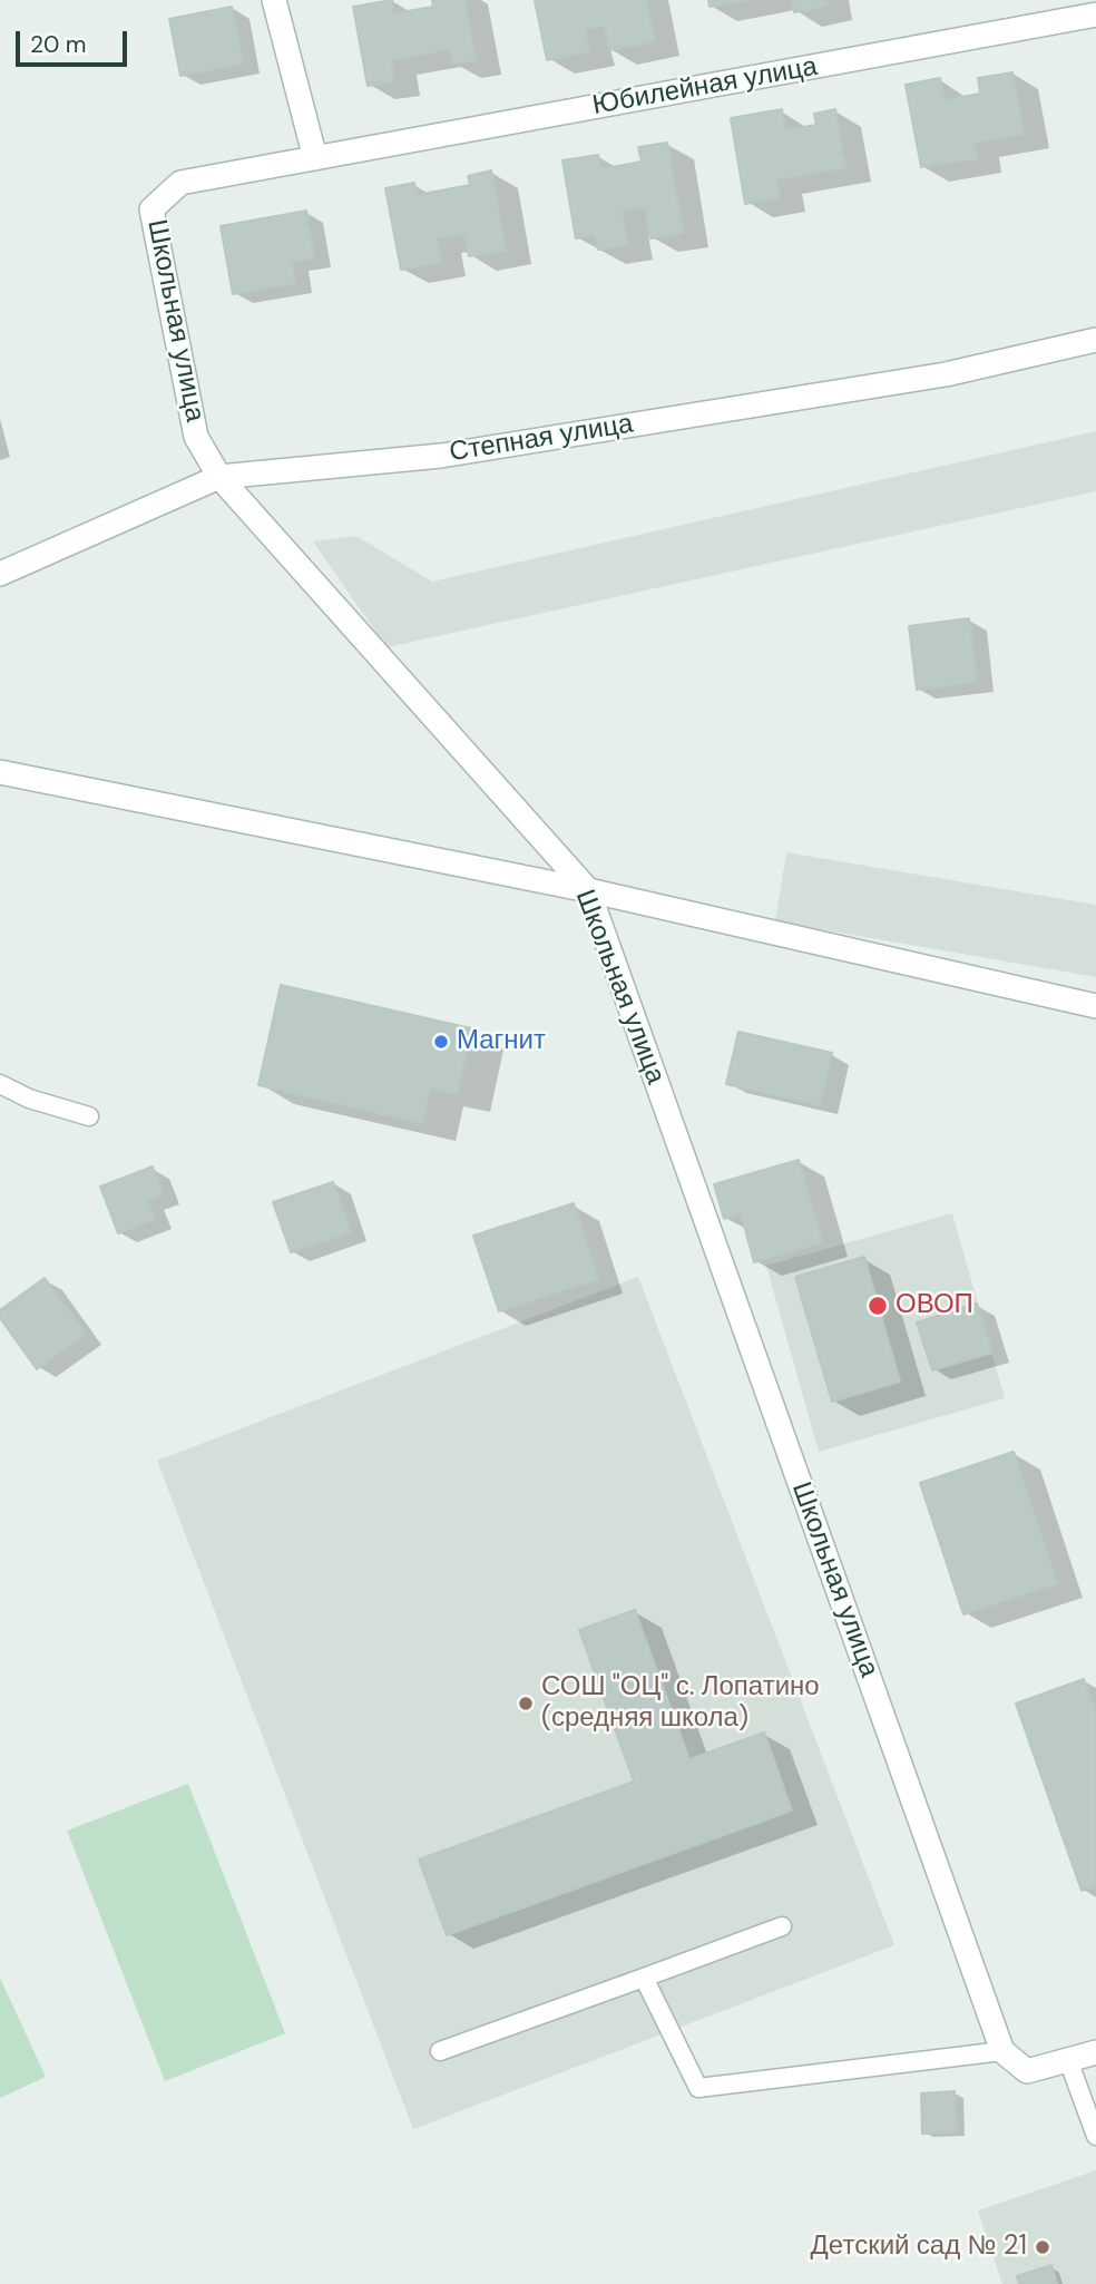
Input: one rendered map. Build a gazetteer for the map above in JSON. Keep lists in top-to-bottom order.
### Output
{
  "streets": {
    "street": ["Юбилейная улица", "Школьная улица", "Степная улица"]
  },
  "crossings": [
    ["Юбилейная улица", "Школьная улица"],
    ["Школьная улица", "Степная улица"]
  ],
  "places": [
    "Магнит",
    "ОВОП",
    "СОШ \"ОЦ\" с. Лопатино (средняя школа)",
    "Детский сад № 21"
  ],
  "scale_bar": "20 m"
}
